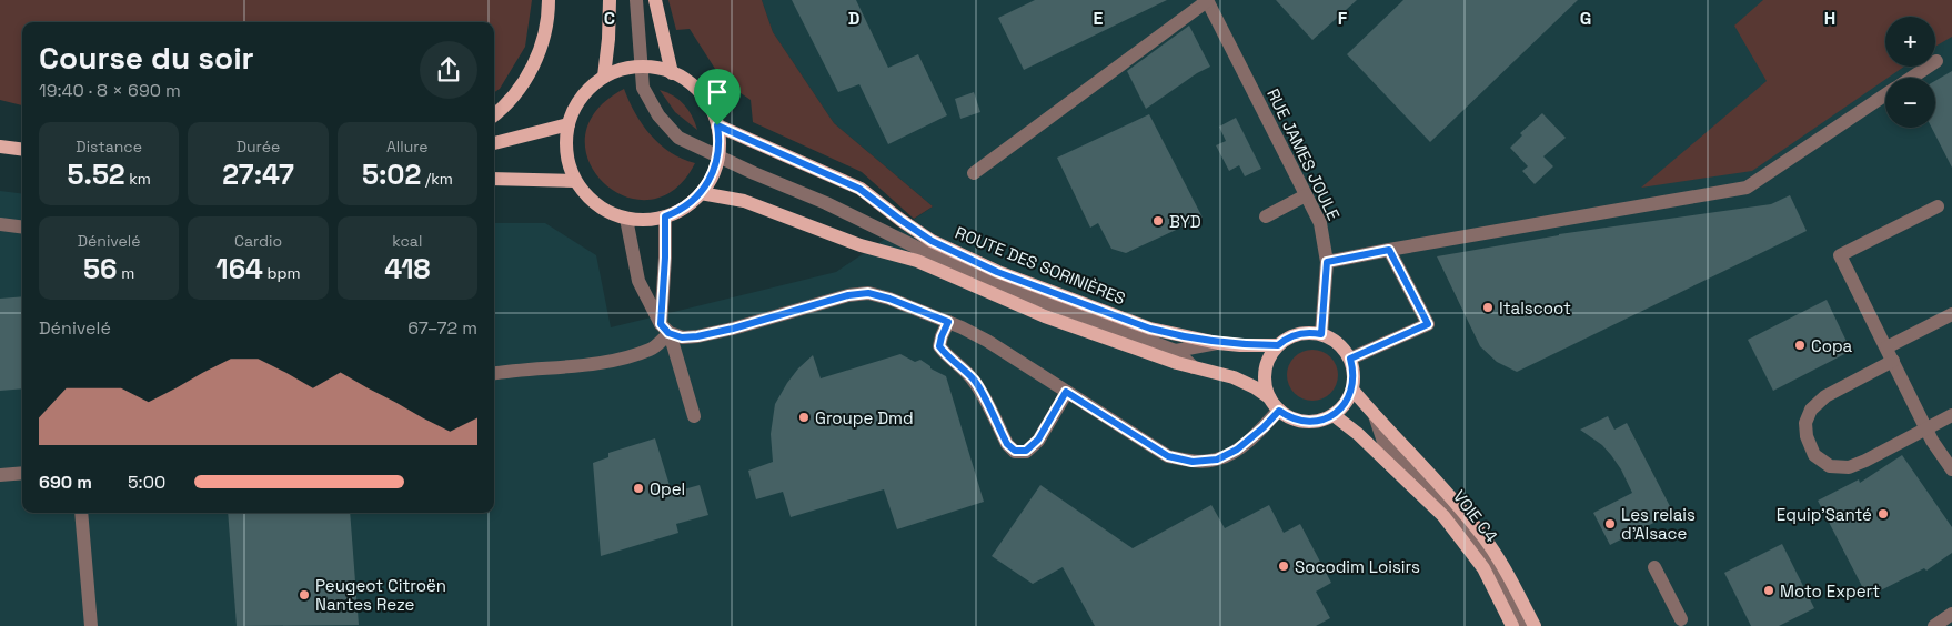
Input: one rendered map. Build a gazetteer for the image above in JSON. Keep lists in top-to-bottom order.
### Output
{
  "streets": {
    "main road": ["ROUTE DES SORINIÈRES"],
    "street": ["RUE JAMES JOULE", "VOIE C4"]
  },
  "crossings": [
    ["RUE JAMES JOULE", "ROUTE DES SORINIÈRES"]
  ],
  "places": [
    "BYD",
    "Italscoot",
    "Copa",
    "Groupe Dmd",
    "Opel",
    "Equip'Santé",
    "Les relais d'Alsace",
    "Socodim Loisirs",
    "Moto Expert",
    "Peugeot Citroën Nantes Reze"
  ],
  "page": {
    "map_buttons": ["+", "−"],
    "heading": ["Course du soir", "19:40 · 8 × 690 m"],
    "stats": [
      ["Distance", "5.52 km"],
      ["Durée", "27:47"],
      ["Allure", "5:02 /km"],
      ["Dénivelé", "56 m"],
      ["Cardio", "164 bpm"],
      ["kcal", "418"]
    ],
    "chart": ["Dénivelé", "67–72 m"],
    "list": [
      {
        "name": "690 m",
        "note": "5:00"
      }
    ]
  },
  "grid": {
    "columns": [
      "C",
      "D",
      "E",
      "F",
      "G",
      "H"
    ]
  }
}
